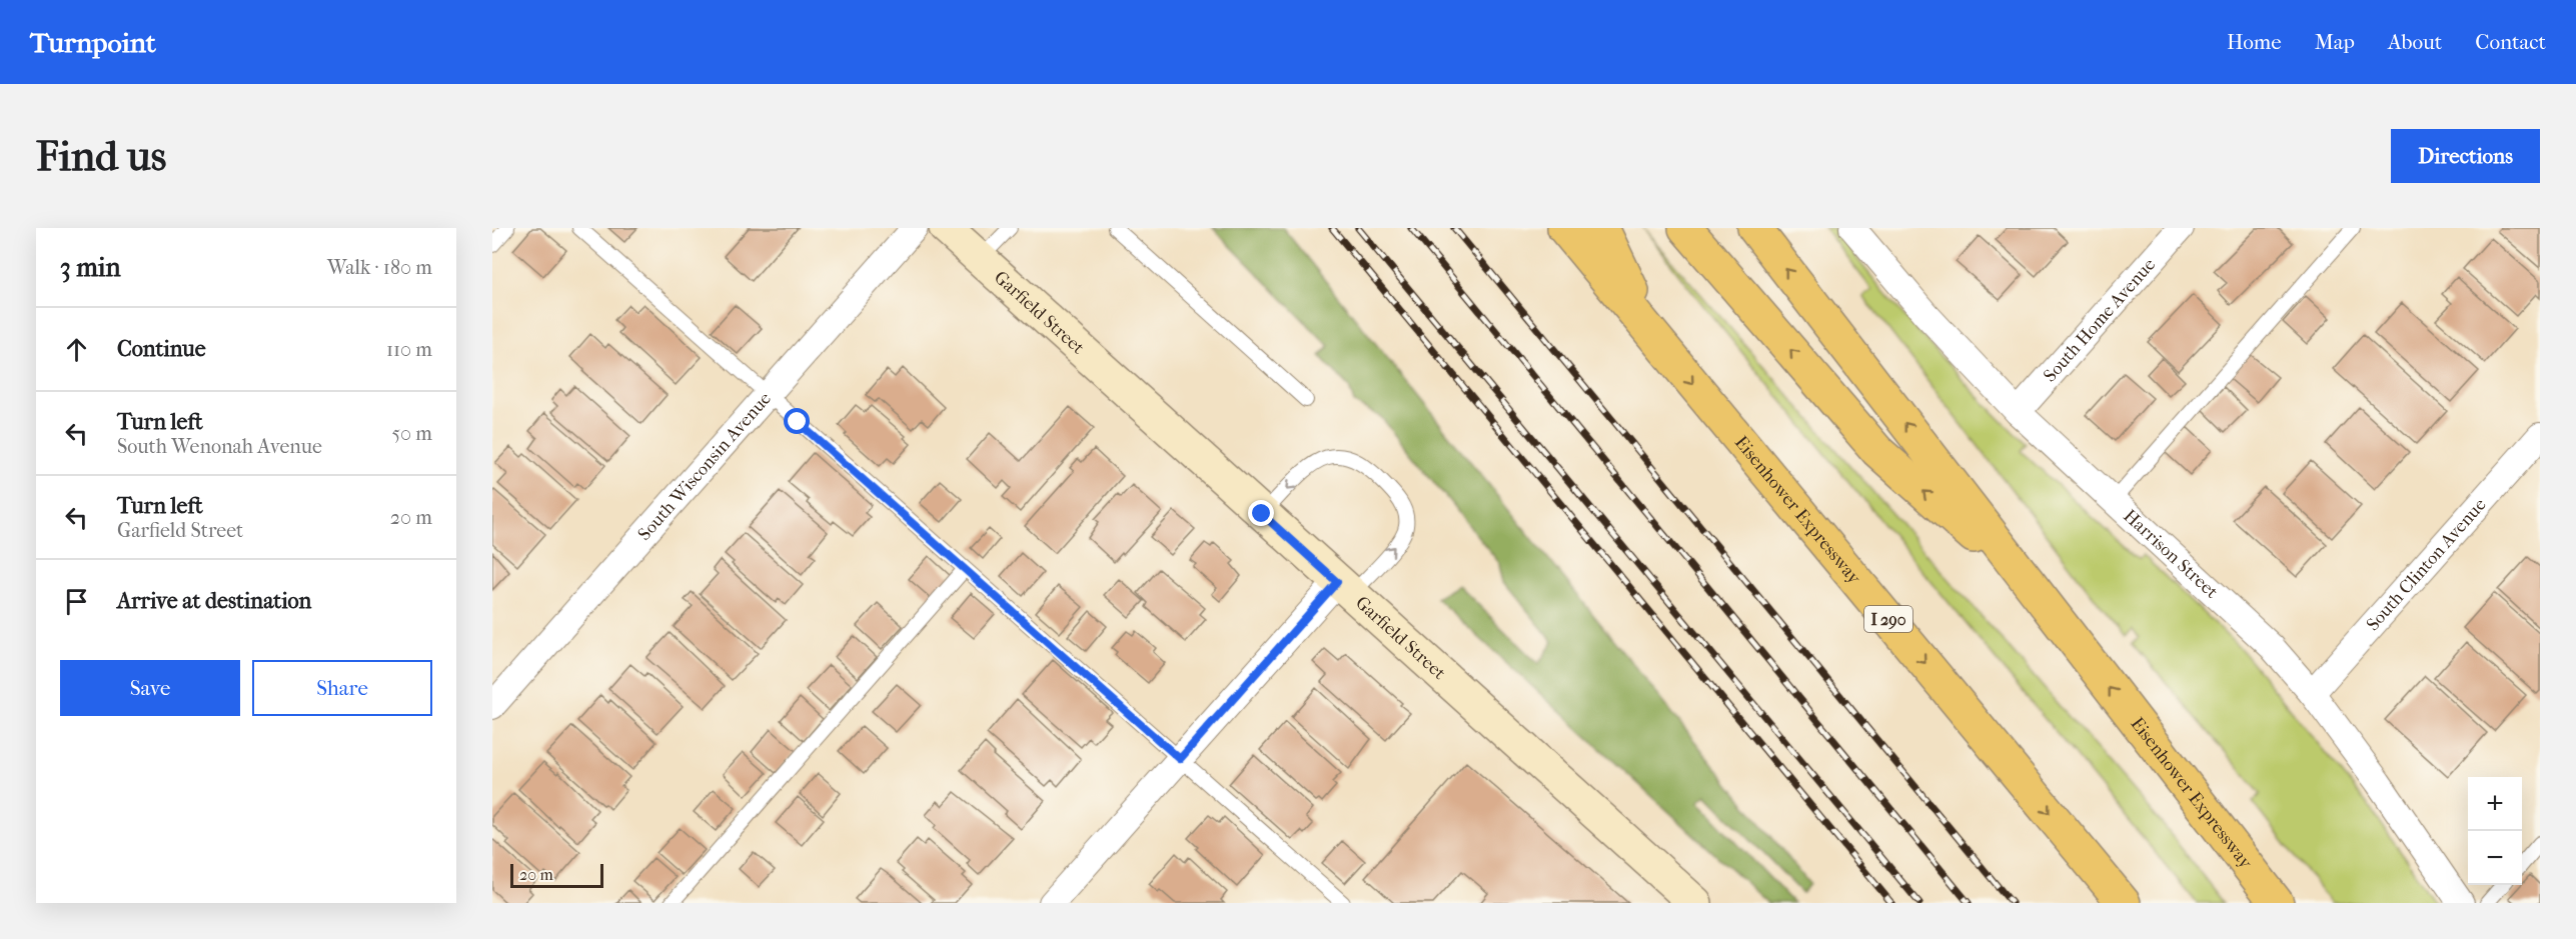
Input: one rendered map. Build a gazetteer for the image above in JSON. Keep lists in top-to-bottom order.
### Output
{
  "streets": {
    "highway": ["Eisenhower Expressway", "I 290"],
    "street": [
      "Garfield Street",
      "South Home Avenue",
      "South Wisconsin Avenue",
      "Harrison Street",
      "South Clinton Avenue"
    ]
  },
  "crossings": [
    ["South Home Avenue", "Harrison Street"],
    ["Harrison Street", "South Clinton Avenue"]
  ],
  "scale_bar": "20 m",
  "page": {
    "header": "Turnpoint",
    "nav": [
      "Home",
      "Map",
      "About",
      "Contact"
    ],
    "buttons": [
      "Directions",
      ["Save", "Share"]
    ],
    "title": "Find us",
    "heading": ["3 min", "Walk · 180 m"],
    "list": [
      ["Continue", "110 m"],
      ["Turn left", "South Wenonah Avenue", "50 m"],
      ["Turn left", "Garfield Street", "20 m"],
      "Arrive at destination"
    ],
    "map_buttons": ["+", "−"],
    "scale": "20 m"
  }
}
